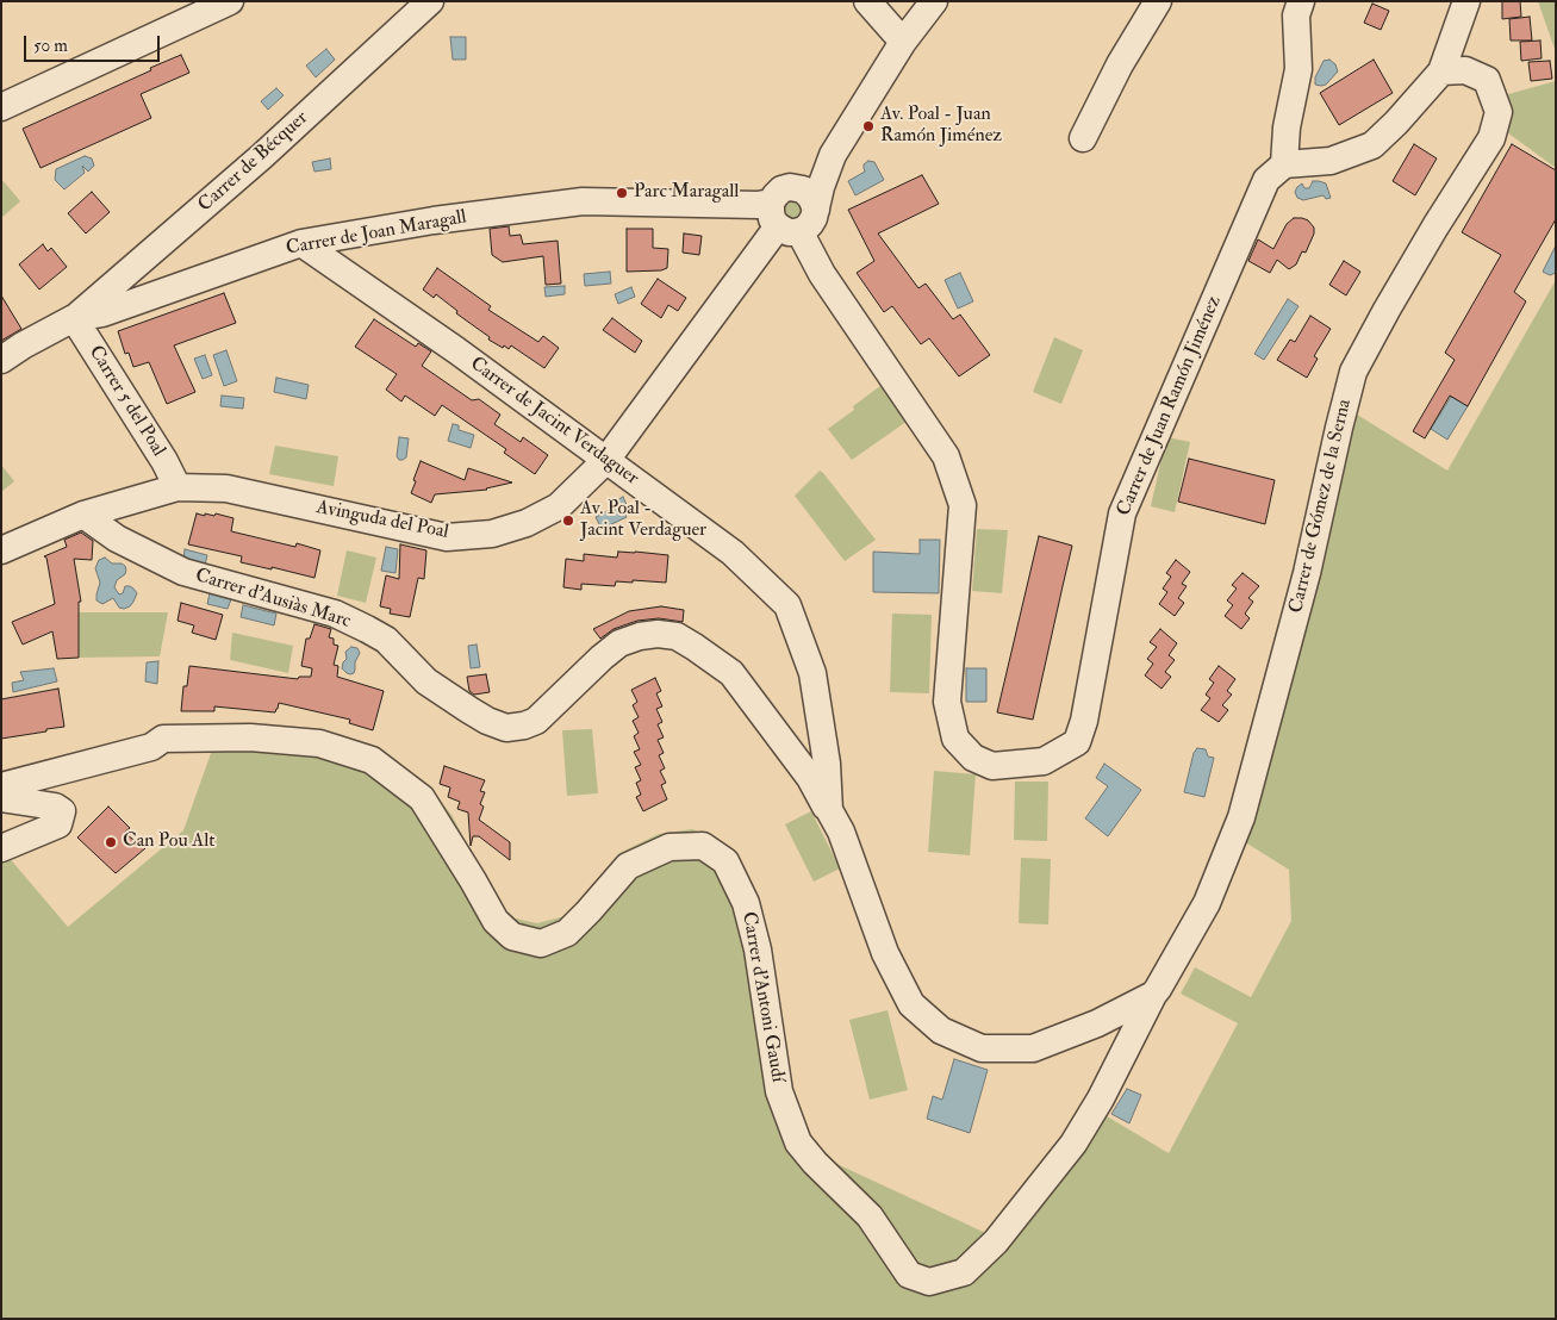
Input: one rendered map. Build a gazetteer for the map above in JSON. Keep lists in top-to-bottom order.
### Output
{
  "streets": {
    "street": [
      "Carrer de Bécquer",
      "Carrer de Joan Maragall",
      "Carrer 5 del Poal",
      "Carrer de Juan Ramón Jiménez",
      "Carrer de Jacint Verdaguer",
      "Carrer de Gómez de la Serna",
      "Avinguda del Poal",
      "Carrer d'Ausiàs Marc",
      "Carrer d'Antoni Gaudí"
    ]
  },
  "crossings": [
    ["Carrer de Bécquer", "Carrer de Joan Maragall"],
    ["Carrer de Bécquer", "Carrer 5 del Poal"],
    ["Carrer de Joan Maragall", "Carrer 5 del Poal"],
    ["Carrer de Joan Maragall", "Carrer de Juan Ramón Jiménez"],
    ["Carrer de Joan Maragall", "Carrer de Jacint Verdaguer"],
    ["Carrer de Joan Maragall", "Avinguda del Poal"],
    ["Carrer 5 del Poal", "Avinguda del Poal"],
    ["Carrer de Juan Ramón Jiménez", "Avinguda del Poal"],
    ["Carrer de Jacint Verdaguer", "Carrer de Gómez de la Serna"],
    ["Carrer de Jacint Verdaguer", "Avinguda del Poal"],
    ["Carrer de Jacint Verdaguer", "Carrer d'Ausiàs Marc"],
    ["Carrer de Jacint Verdaguer", "Carrer d'Antoni Gaudí"],
    ["Carrer de Gómez de la Serna", "Carrer d'Antoni Gaudí"],
    ["Avinguda del Poal", "Carrer d'Ausiàs Marc"]
  ],
  "places": [
    "Av. Poal - Juan Ramón Jiménez",
    "Parc Maragall",
    "Av. Poal - Jacint Verdaguer",
    "Can Pou Alt"
  ],
  "scale_bar": "50 m"
}
